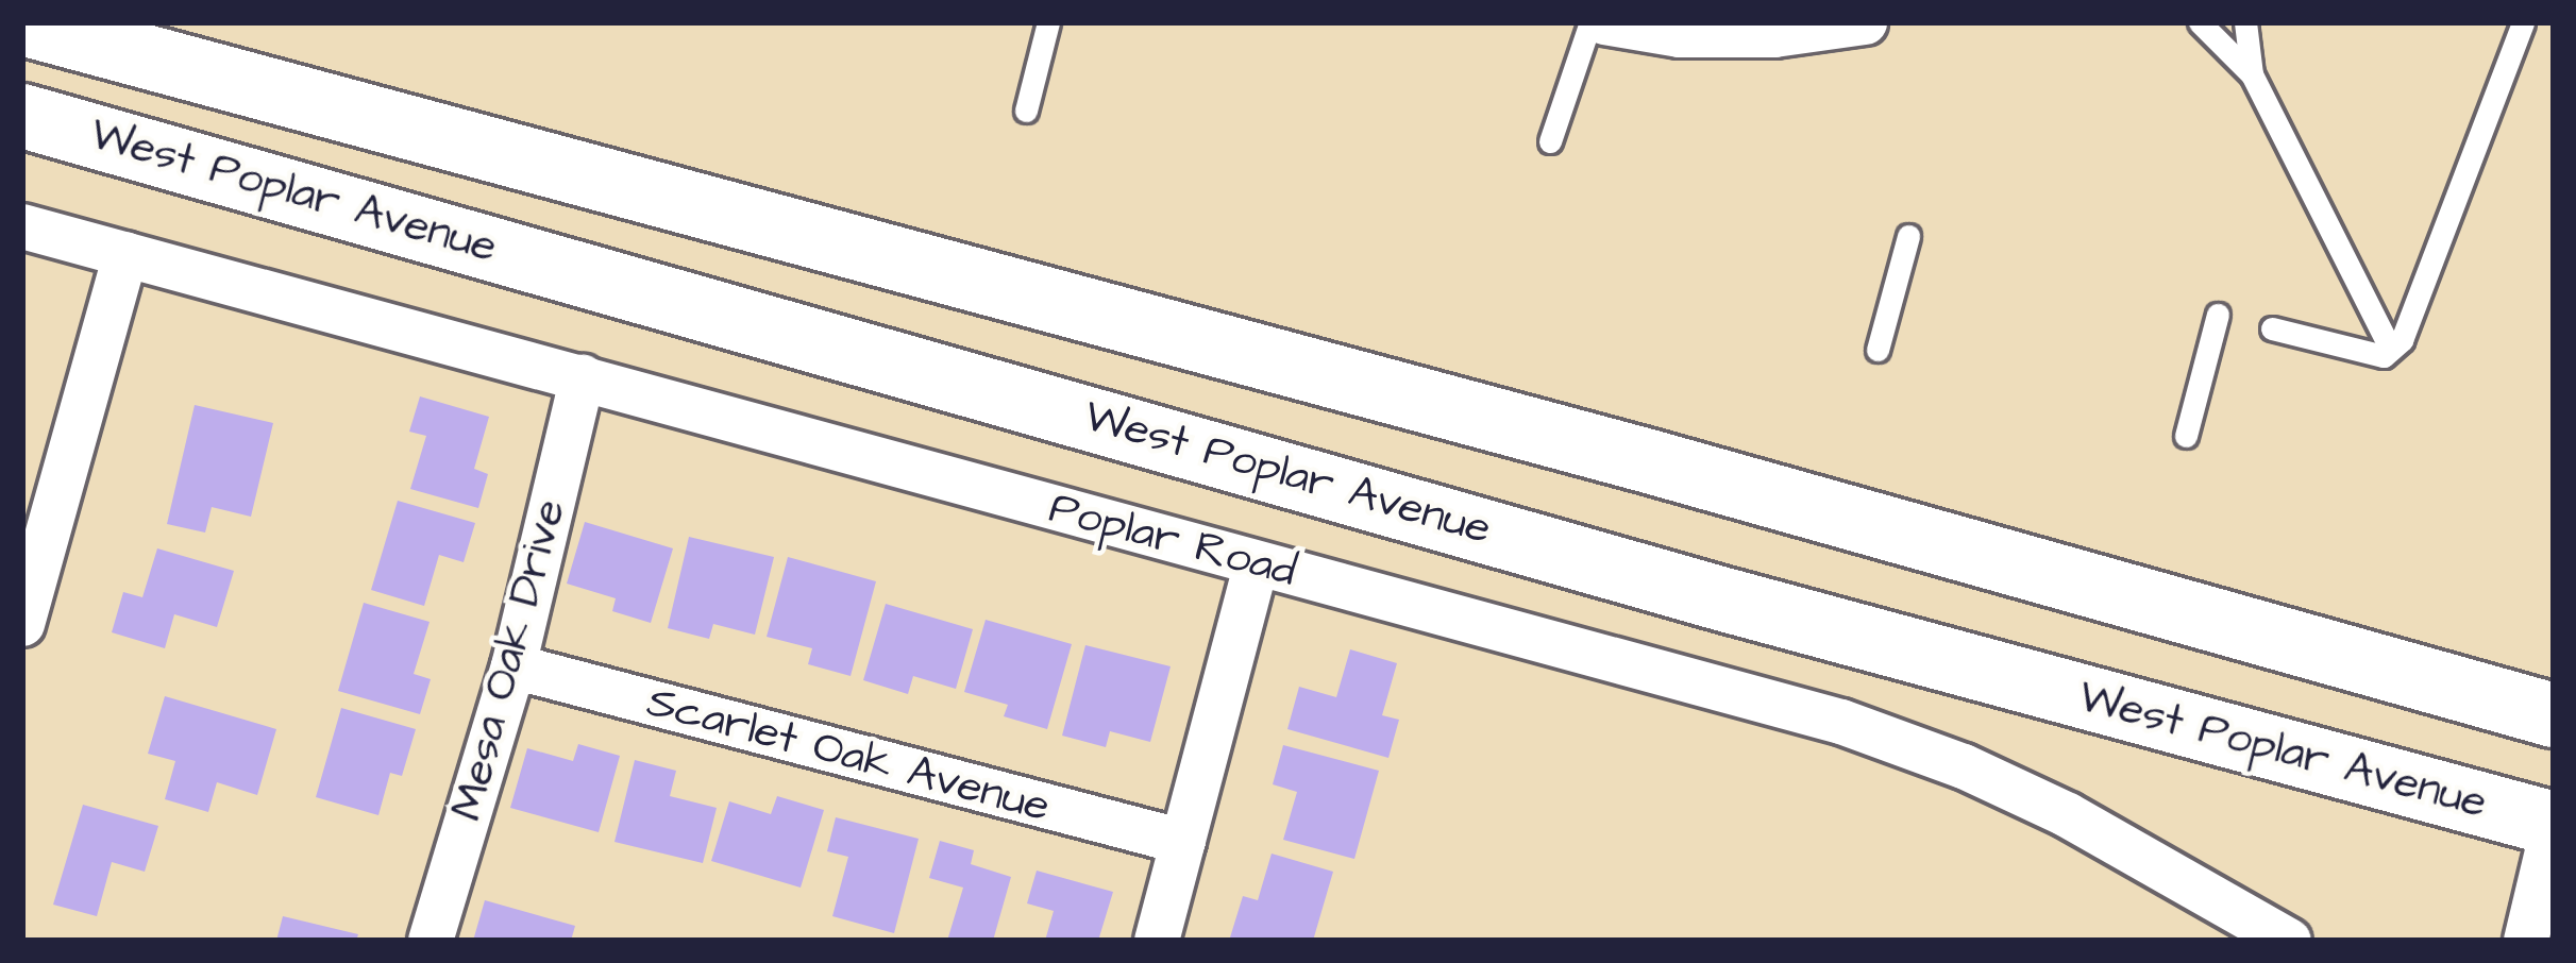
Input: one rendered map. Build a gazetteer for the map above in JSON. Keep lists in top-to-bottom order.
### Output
{
  "streets": {
    "main road": ["West Poplar Avenue"],
    "street": ["Poplar Road", "Mesa Oak Drive", "Scarlet Oak Avenue"]
  },
  "crossings": [
    ["Poplar Road", "Mesa Oak Drive"],
    ["Mesa Oak Drive", "Scarlet Oak Avenue"]
  ]
}
